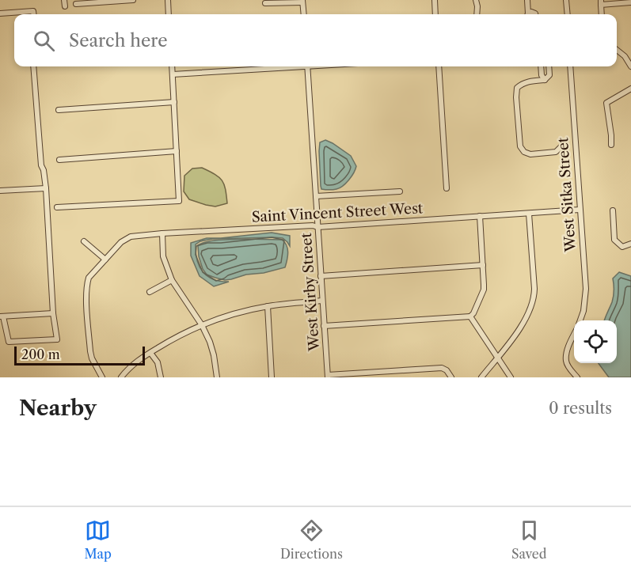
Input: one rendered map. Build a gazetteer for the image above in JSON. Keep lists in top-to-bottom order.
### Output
{
  "streets": {
    "street": ["West Sitka Street", "Saint Vincent Street West", "West Kirby Street"]
  },
  "crossings": [
    ["West Sitka Street", "Saint Vincent Street West"],
    ["Saint Vincent Street West", "West Kirby Street"]
  ],
  "scale_bar": "200 m",
  "page": {
    "search": "Search here",
    "scale": "200 m",
    "heading": ["Nearby", "0 results"],
    "nav": ["Map", "Directions", "Saved"]
  }
}
